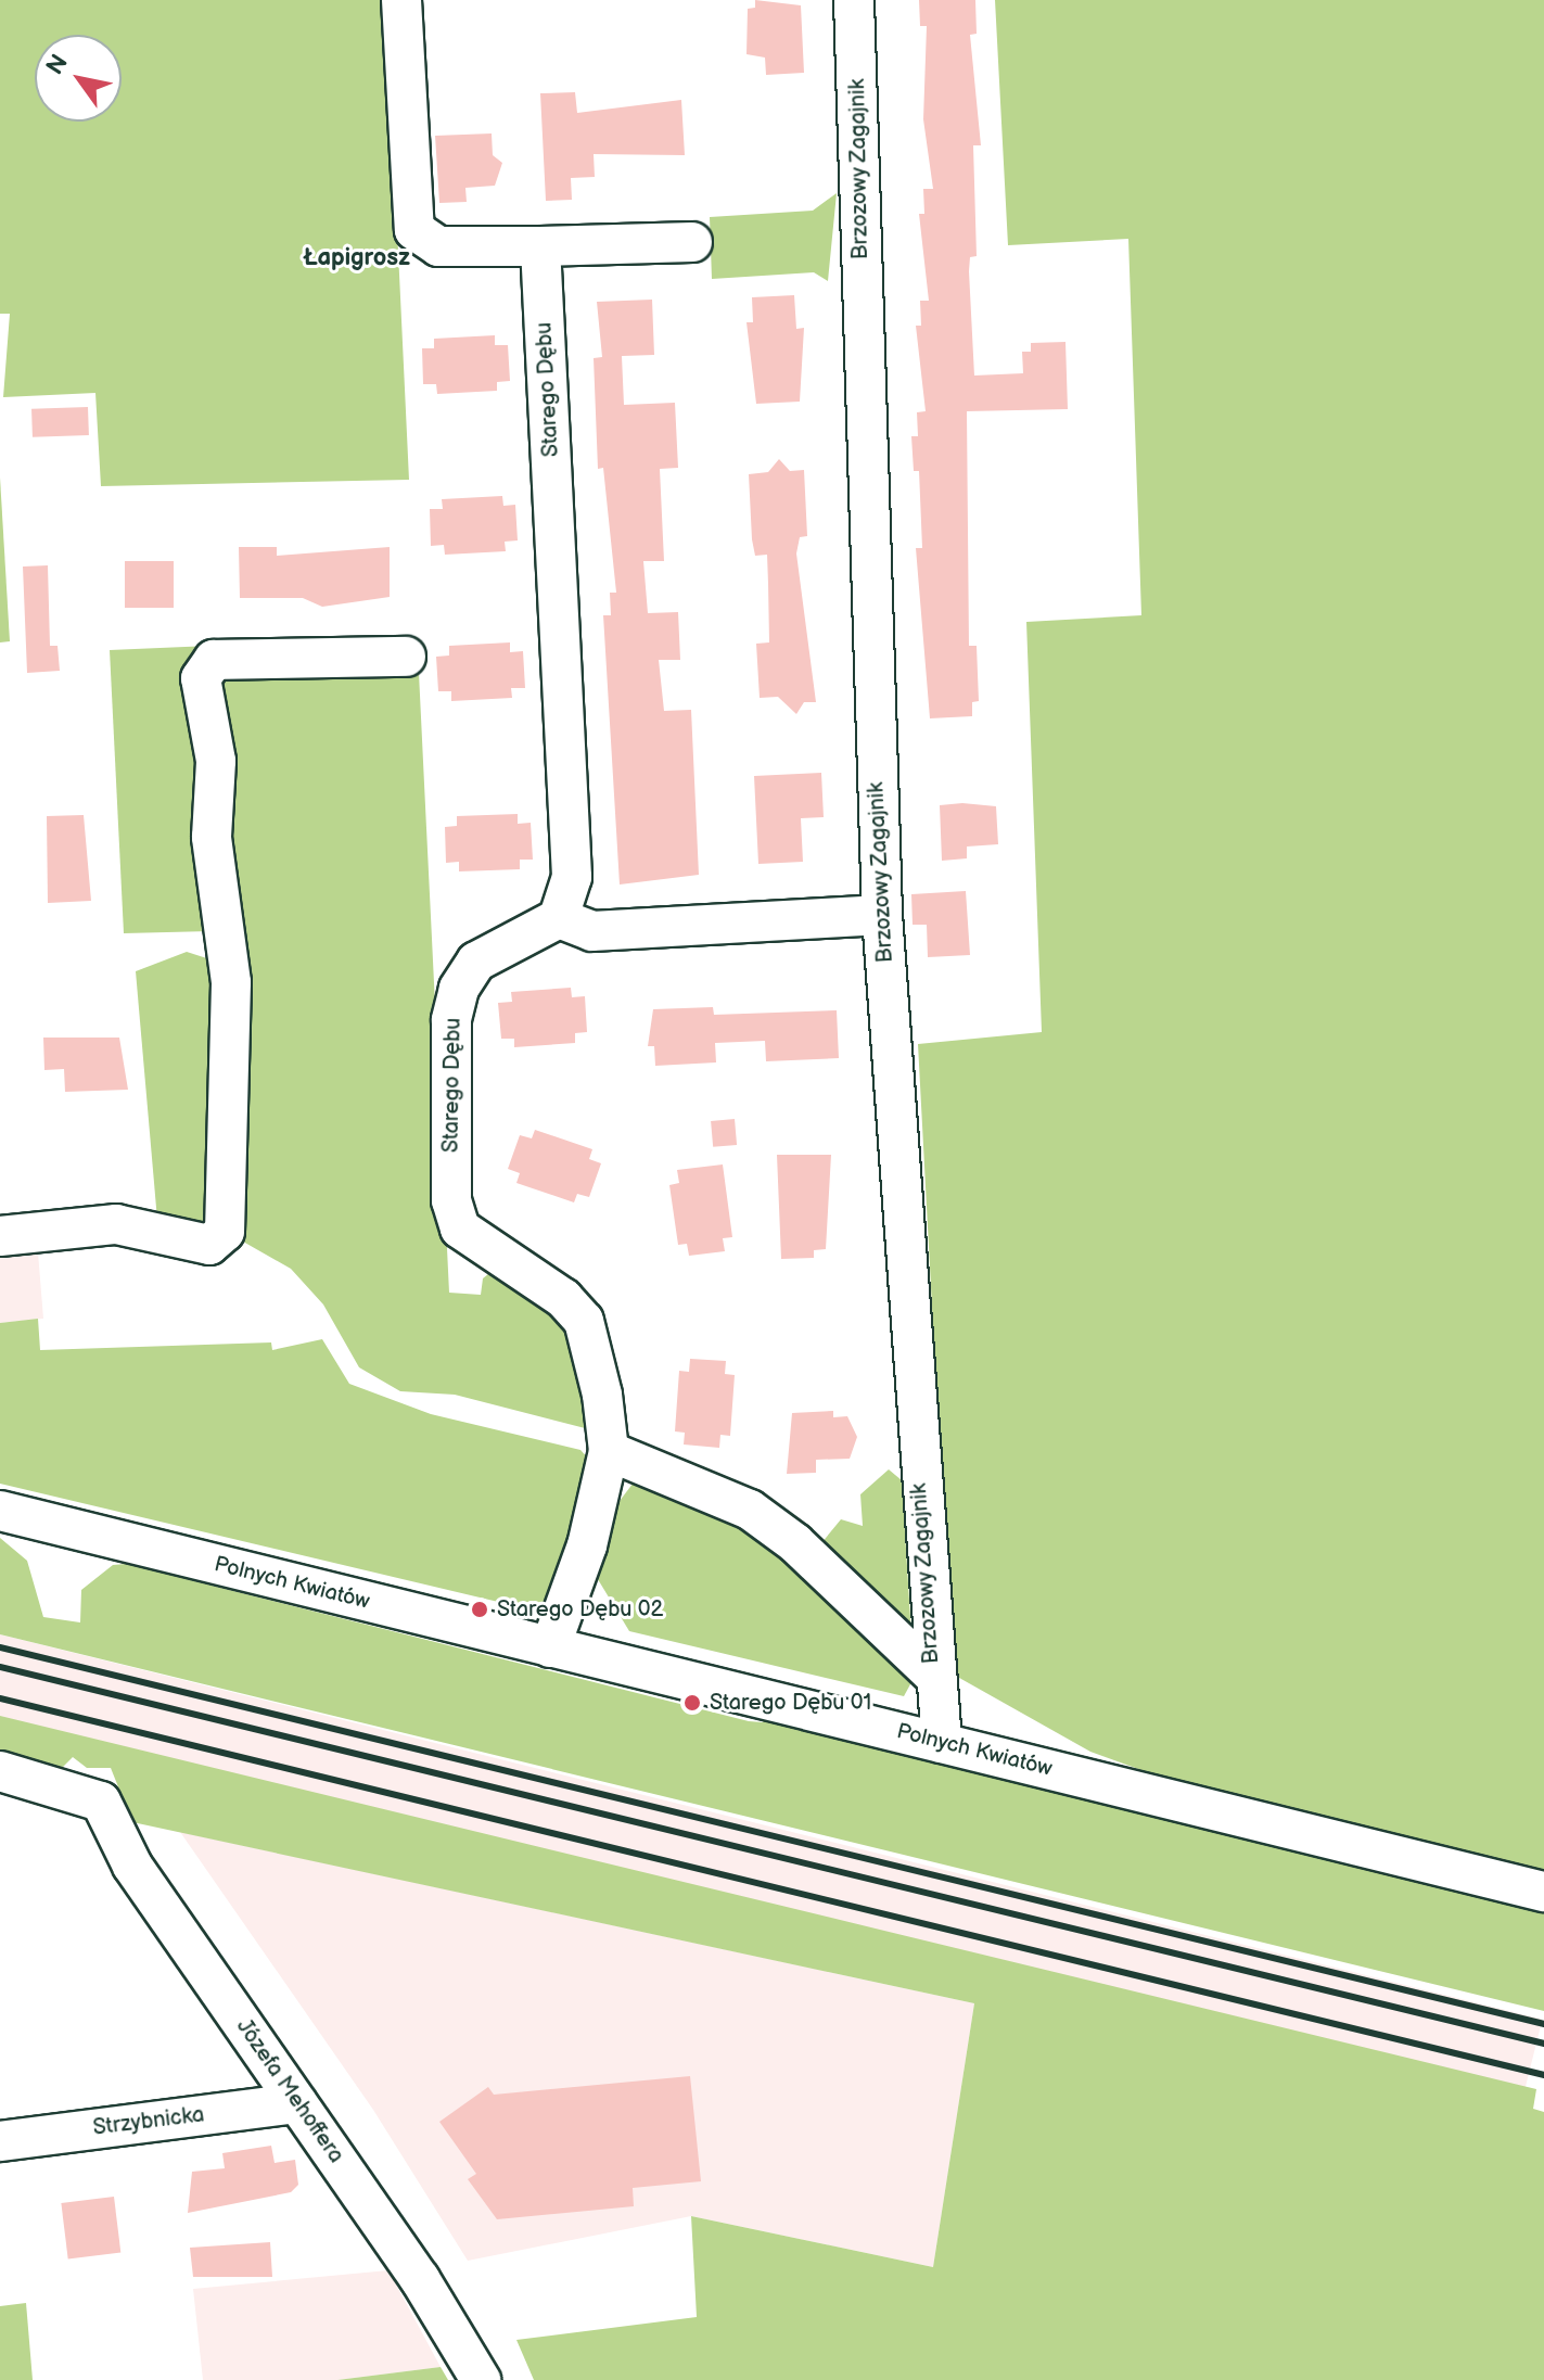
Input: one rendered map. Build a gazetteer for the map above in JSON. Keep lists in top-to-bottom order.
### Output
{
  "streets": {
    "street": [
      "Brzozowy Zagajnik",
      "Starego Dębu",
      "Polnych Kwiatów",
      "Józefa Mehoffera",
      "Strzybnicka"
    ]
  },
  "crossings": [
    ["Brzozowy Zagajnik", "Polnych Kwiatów"],
    ["Starego Dębu", "Polnych Kwiatów"],
    ["Józefa Mehoffera", "Strzybnicka"]
  ],
  "districts": ["Łapigrosz"],
  "places": ["Starego Dębu 02", "Starego Dębu 01"],
  "north": "top left"
}
